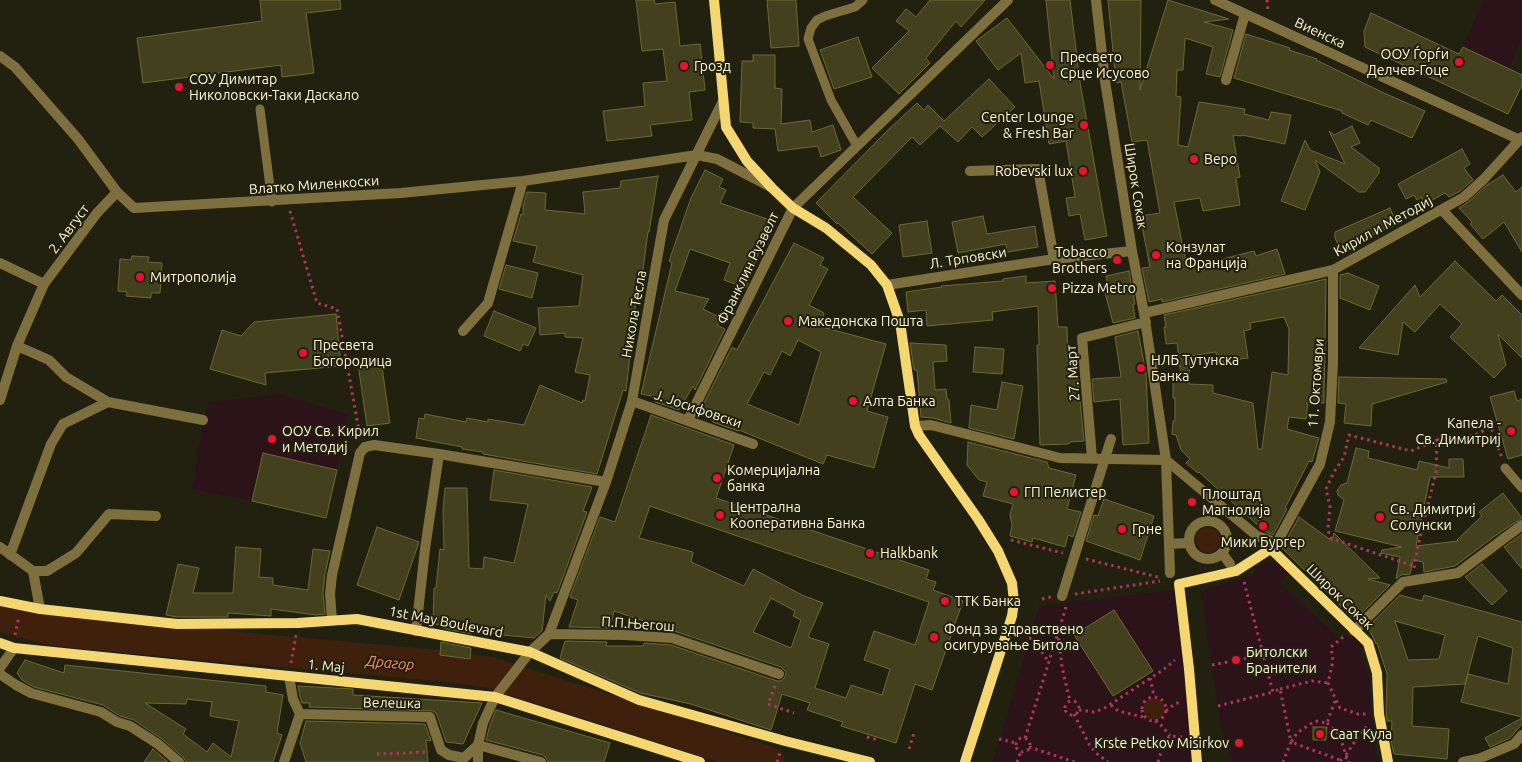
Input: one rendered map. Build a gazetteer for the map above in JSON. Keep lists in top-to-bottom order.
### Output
{
  "streets": {
    "street": [
      "Виенска",
      "Влатко Миленкоски",
      "Широк Сокак",
      "Кирил и Методиј",
      "2. Август",
      "Л. Трповски",
      "Франклин Рузвелт",
      "Никола Тесла",
      "27. Март",
      "11. Октомври",
      "Ј. Јосифовски",
      "1st May Boulevard",
      "П.П.Његош",
      "1. Мај",
      "Велешка"
    ]
  },
  "crossings": [
    ["Виенска", "Кирил и Методиј"],
    ["Влатко Миленкоски", "2. Август"],
    ["Влатко Миленкоски", "Никола Тесла"],
    ["Широк Сокак", "Кирил и Методиј"],
    ["Широк Сокак", "Л. Трповски"],
    ["Широк Сокак", "27. Март"],
    ["Широк Сокак", "11. Октомври"],
    ["Кирил и Методиј", "27. Март"],
    ["Кирил и Методиј", "11. Октомври"],
    ["Франклин Рузвелт", "Ј. Јосифовски"],
    ["Никола Тесла", "Ј. Јосифовски"],
    ["Никола Тесла", "1st May Boulevard"],
    ["Никола Тесла", "П.П.Његош"],
    ["Никола Тесла", "1. Мај"]
  ],
  "water": ["Драгор"],
  "places": [
    "ООУ Ѓорѓи Делчев-Гоце",
    "Пресвето Срце Исусово",
    "Грозд",
    "СОУ Димитар Николовски-Таки Даскало",
    "Center Lounge & Fresh Bar",
    "Веро",
    "Robevski lux",
    "Конзулат на Франција",
    "Tobacco Brothers",
    "Митрополија",
    "Pizza Metro",
    "Македонска Пошта",
    "Пресвета Богородица",
    "НЛБ Тутунска Банка",
    "Алта Банка",
    "Капела - Св. Димитриј",
    "ООУ Св. Кирил и Методиј",
    "Комерцијална банка",
    "ГП Пелистер",
    "Плоштад Магнолија",
    "Централна Кооперативна Банка",
    "Св. Димитриј Солунски",
    "Мики Бургер",
    "Грне",
    "Halkbank",
    "ТТК Банка",
    "Фонд за здравствено осигурување Битола",
    "Битолски Бранители",
    "Саат Кула",
    "Krste Petkov Misirkov"
  ]
}
